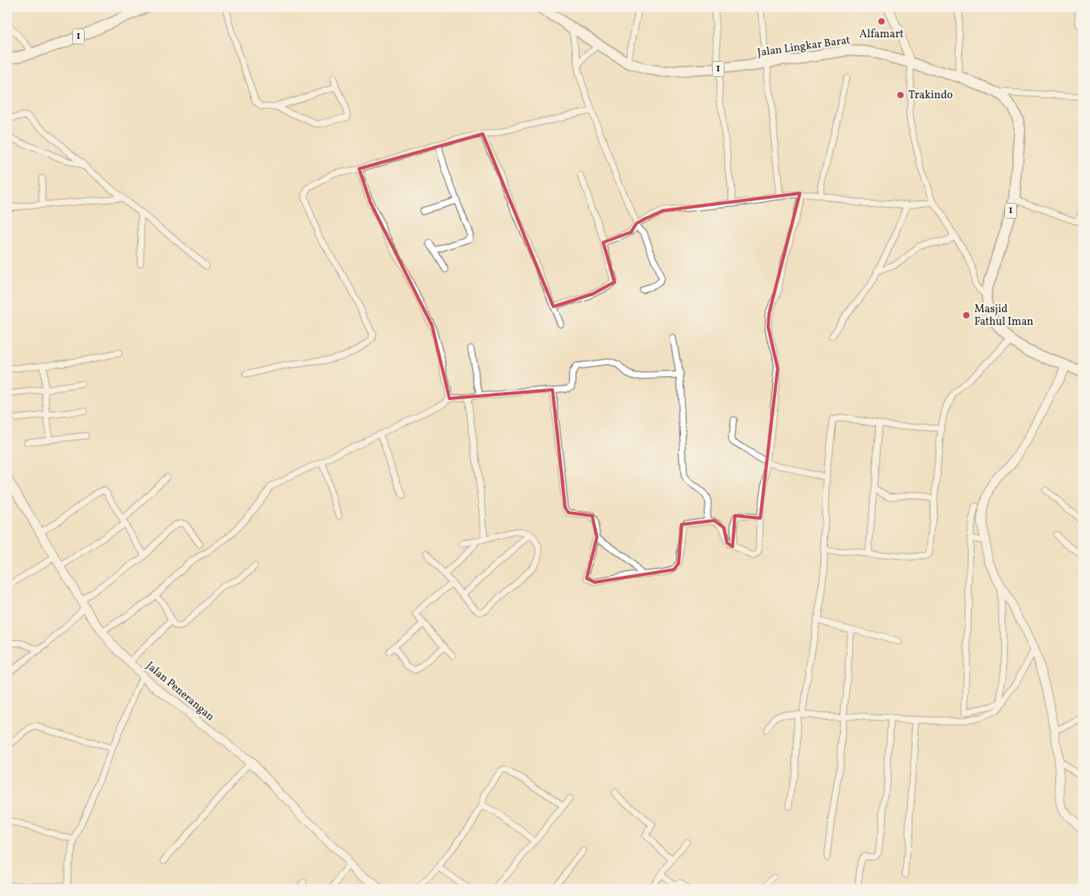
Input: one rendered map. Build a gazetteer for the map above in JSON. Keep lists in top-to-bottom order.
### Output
{
  "streets": {
    "highway": ["1", "Jalan Lingkar Barat"],
    "street": ["Jalan Penerangan"]
  },
  "places": ["Alfamart", "Trakindo", "Masjid Fathul Iman"]
}
